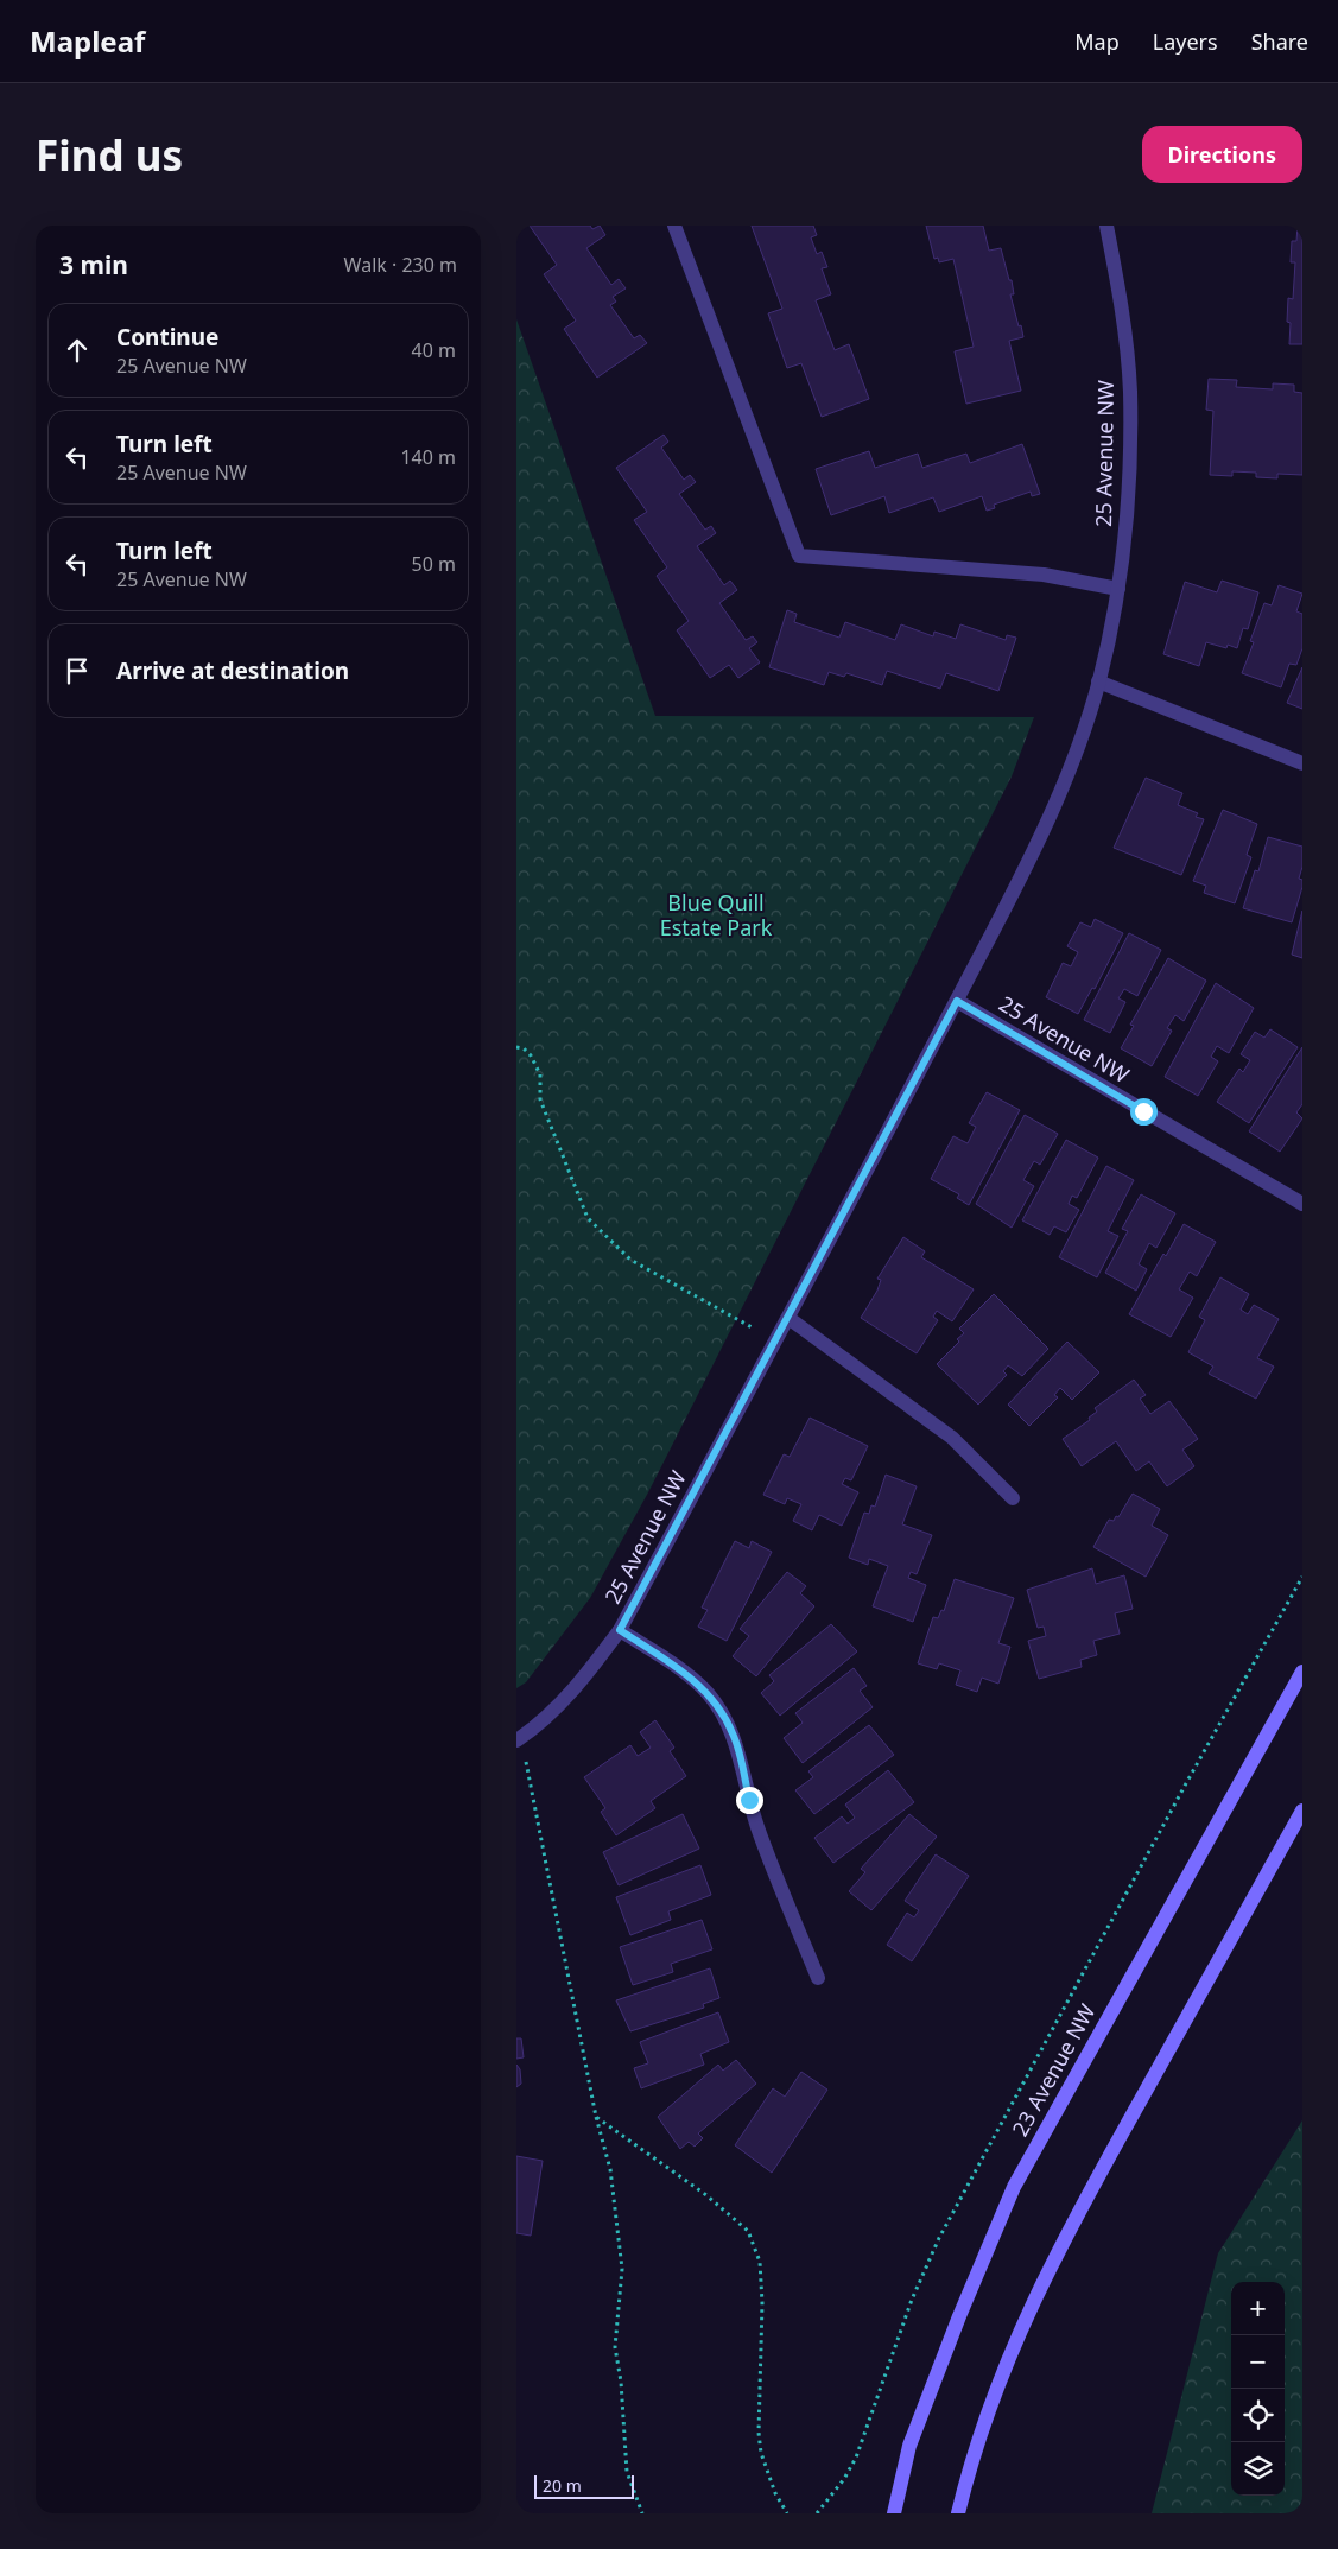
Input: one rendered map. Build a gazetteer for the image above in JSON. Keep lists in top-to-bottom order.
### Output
{
  "streets": {
    "main road": ["23 Avenue NW"],
    "street": ["25 Avenue NW"]
  },
  "parks": ["Blue Quill Estate Park"],
  "scale_bar": "20 m",
  "page": {
    "header": "Mapleaf",
    "nav": ["Map", "Layers", "Share"],
    "buttons": "Directions",
    "title": "Find us",
    "heading": ["3 min", "Walk · 230 m"],
    "list": [
      ["Continue", "25 Avenue NW", "40 m"],
      ["Turn left", "25 Avenue NW", "140 m"],
      ["Turn left", "25 Avenue NW", "50 m"],
      "Arrive at destination"
    ],
    "map_buttons": ["+", "−"],
    "scale": "20 m"
  }
}
